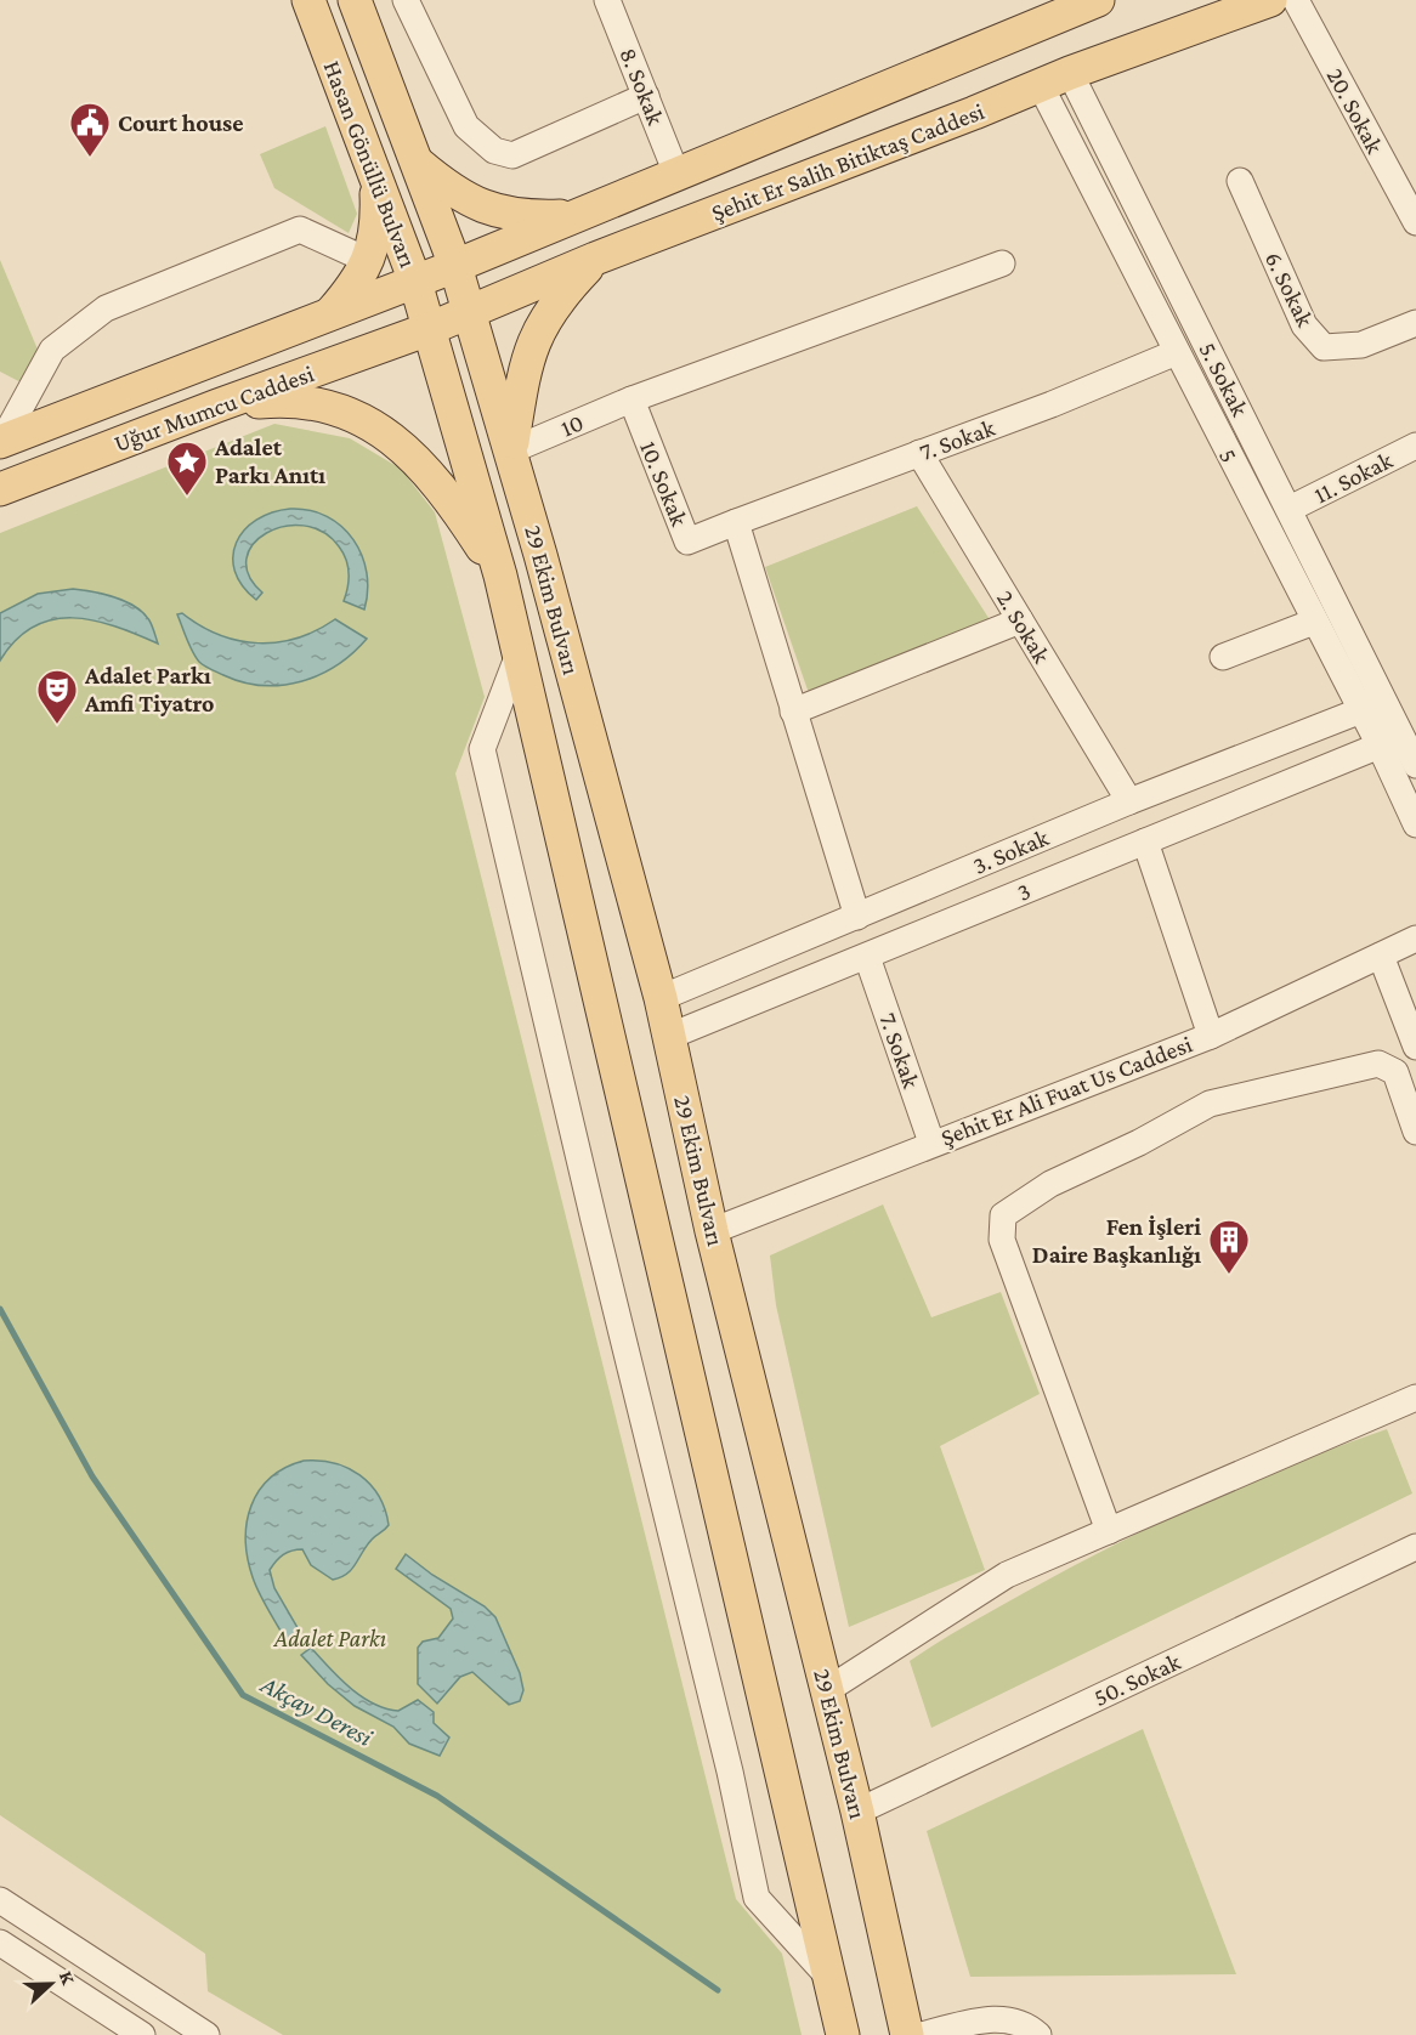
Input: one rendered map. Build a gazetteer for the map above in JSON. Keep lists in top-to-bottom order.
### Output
{
  "streets": {
    "main road": [
      "Şehit Er Salih Bitiktaş Caddesi",
      "Hasan Gönüllü Bulvarı",
      "Uğur Mumcu Caddesi",
      "29 Ekim Bulvarı"
    ],
    "street": [
      "8. Sokak",
      "20. Sokak",
      "6. Sokak",
      "5. Sokak",
      "10",
      "7. Sokak",
      "5",
      "11. Sokak",
      "10. Sokak",
      "2. Sokak",
      "3. Sokak",
      "3",
      "Şehit Er Ali Fuat Us Caddesi",
      "50. Sokak"
    ]
  },
  "crossings": [
    ["Şehit Er Salih Bitiktaş Caddesi", "Hasan Gönüllü Bulvarı"],
    ["Şehit Er Salih Bitiktaş Caddesi", "5. Sokak"],
    ["Şehit Er Salih Bitiktaş Caddesi", "Uğur Mumcu Caddesi"],
    ["Şehit Er Salih Bitiktaş Caddesi", "5"],
    ["Şehit Er Salih Bitiktaş Caddesi", "29 Ekim Bulvarı"],
    ["Hasan Gönüllü Bulvarı", "Uğur Mumcu Caddesi"],
    ["Hasan Gönüllü Bulvarı", "29 Ekim Bulvarı"],
    ["5. Sokak", "5"],
    ["5. Sokak", "11. Sokak"],
    ["Uğur Mumcu Caddesi", "29 Ekim Bulvarı"],
    ["10", "10. Sokak"],
    ["10", "29 Ekim Bulvarı"],
    ["7. Sokak", "5"],
    ["7. Sokak", "10. Sokak"],
    ["7. Sokak", "2. Sokak"],
    ["7. Sokak", "3"],
    ["7. Sokak", "Şehit Er Ali Fuat Us Caddesi"],
    ["5", "3. Sokak"],
    ["5", "3"],
    ["29 Ekim Bulvarı", "3. Sokak"],
    ["29 Ekim Bulvarı", "3"],
    ["29 Ekim Bulvarı", "Şehit Er Ali Fuat Us Caddesi"],
    ["29 Ekim Bulvarı", "50. Sokak"],
    ["2. Sokak", "3. Sokak"]
  ],
  "water": ["Akçay Deresi"],
  "parks": ["Adalet Parkı"],
  "places": {
    "public building": ["Court house"],
    "place": ["Adalet Parkı Anıtı"],
    "theatre": ["Adalet Parkı Amfi Tiyatro"],
    "building": ["Fen İşleri Daire Başkanlığı"]
  },
  "north": "right"
}
